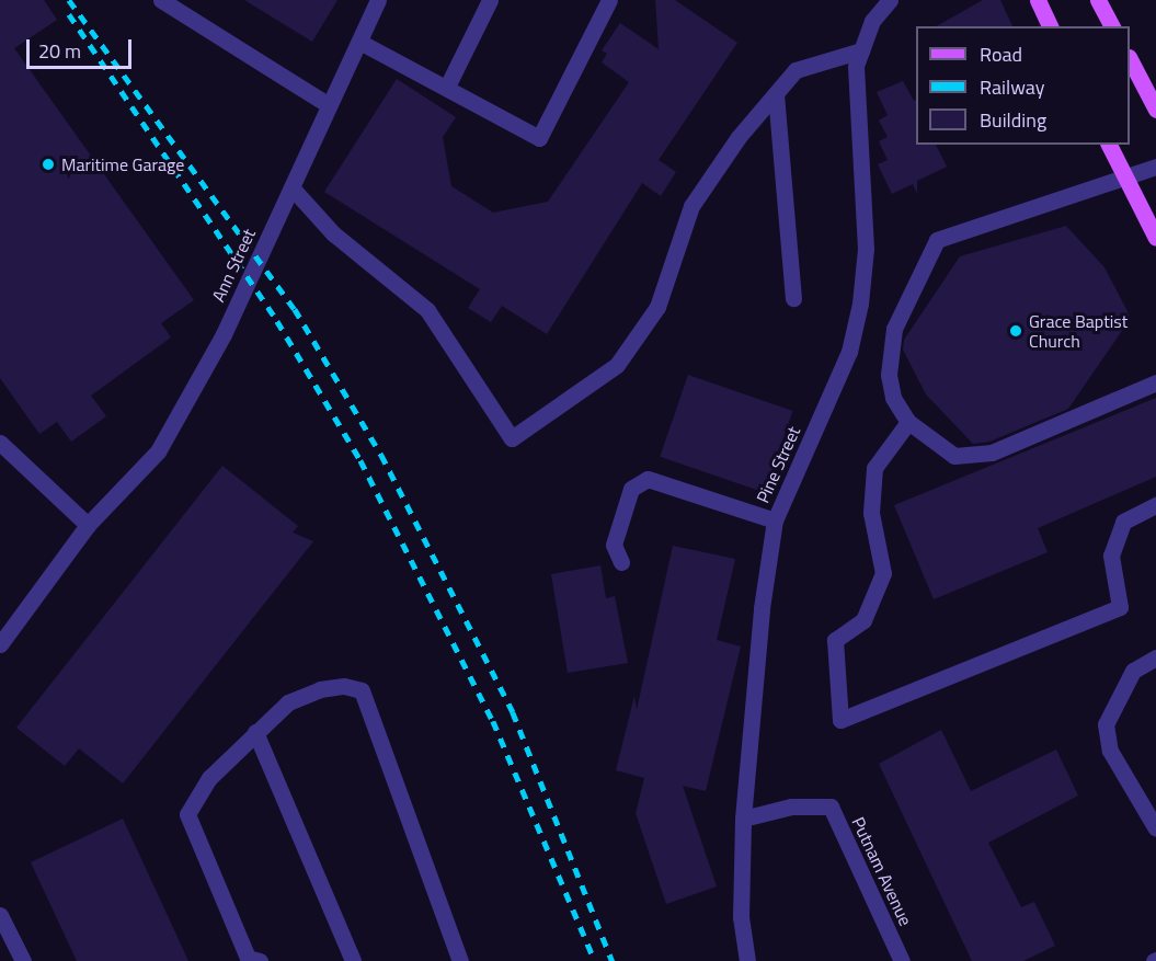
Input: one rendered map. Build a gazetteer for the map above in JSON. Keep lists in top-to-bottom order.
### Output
{
  "streets": {
    "street": ["Ann Street", "Pine Street", "Putnam Avenue"]
  },
  "crossings": [
    ["Pine Street", "Putnam Avenue"]
  ],
  "places": ["Maritime Garage", "Grace Baptist Church"],
  "legend": ["Road", "Railway", "Building"],
  "scale_bar": "20 m"
}
